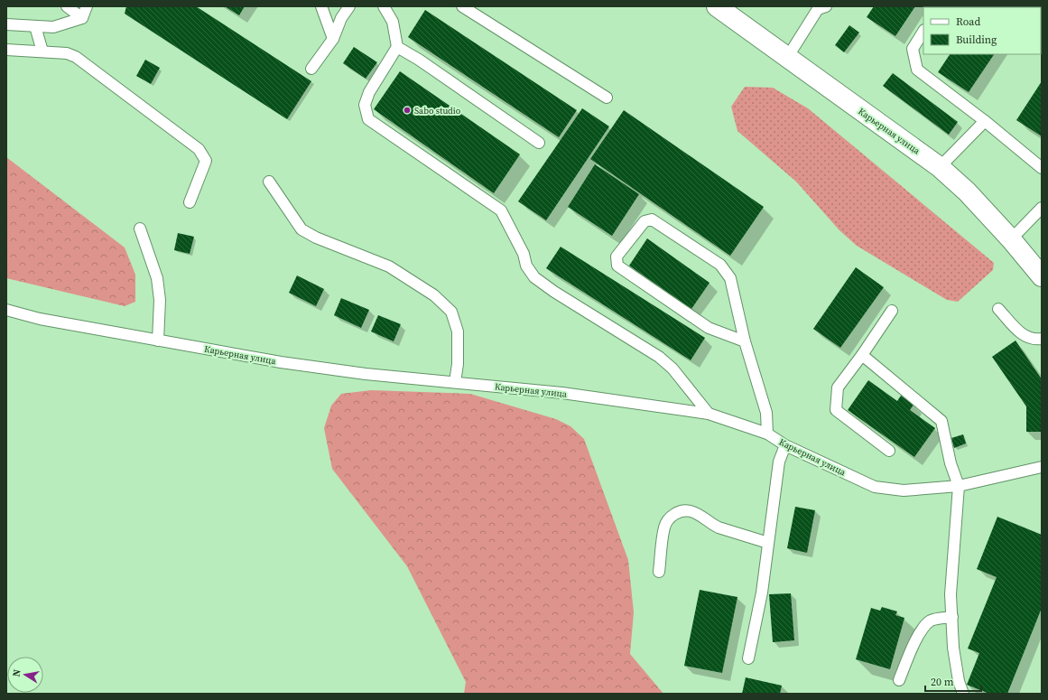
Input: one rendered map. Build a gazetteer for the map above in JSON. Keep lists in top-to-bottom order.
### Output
{
  "streets": {
    "street": ["Карьерная улица"]
  },
  "places": ["Sabo studio"],
  "legend": ["Road", "Building"],
  "scale_bar": "20 m",
  "north": "left"
}
